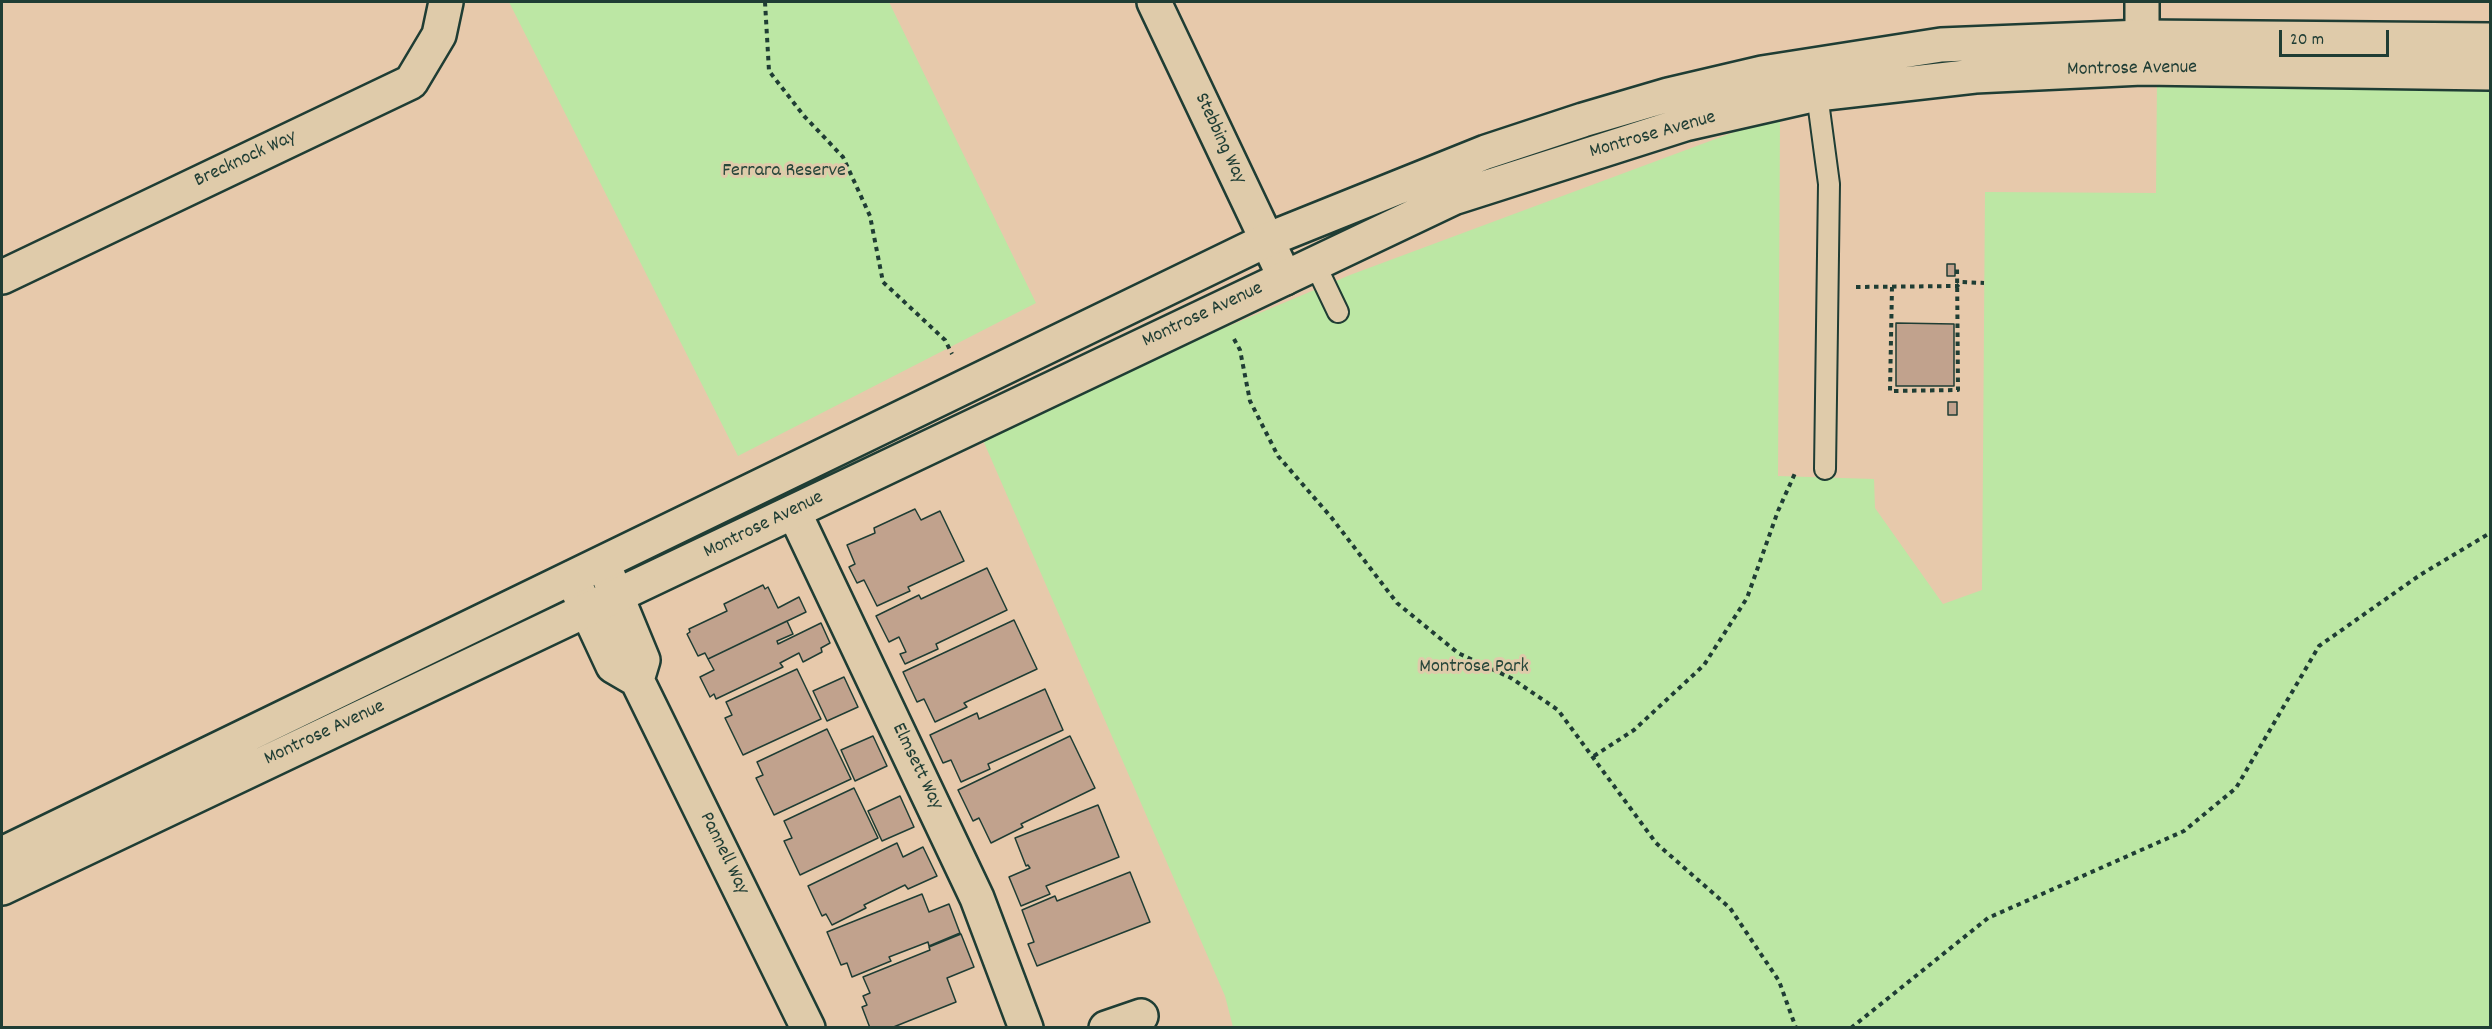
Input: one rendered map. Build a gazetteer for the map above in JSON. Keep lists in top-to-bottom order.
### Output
{
  "streets": {
    "street": [
      "Montrose Avenue",
      "Stebbing Way",
      "Brecknock Way",
      "Elmsett Way",
      "Pannell Way"
    ]
  },
  "crossings": [
    ["Montrose Avenue", "Stebbing Way"],
    ["Montrose Avenue", "Elmsett Way"]
  ],
  "parks": ["Ferrara Reserve", "Montrose Park"],
  "scale_bar": "20 m"
}
